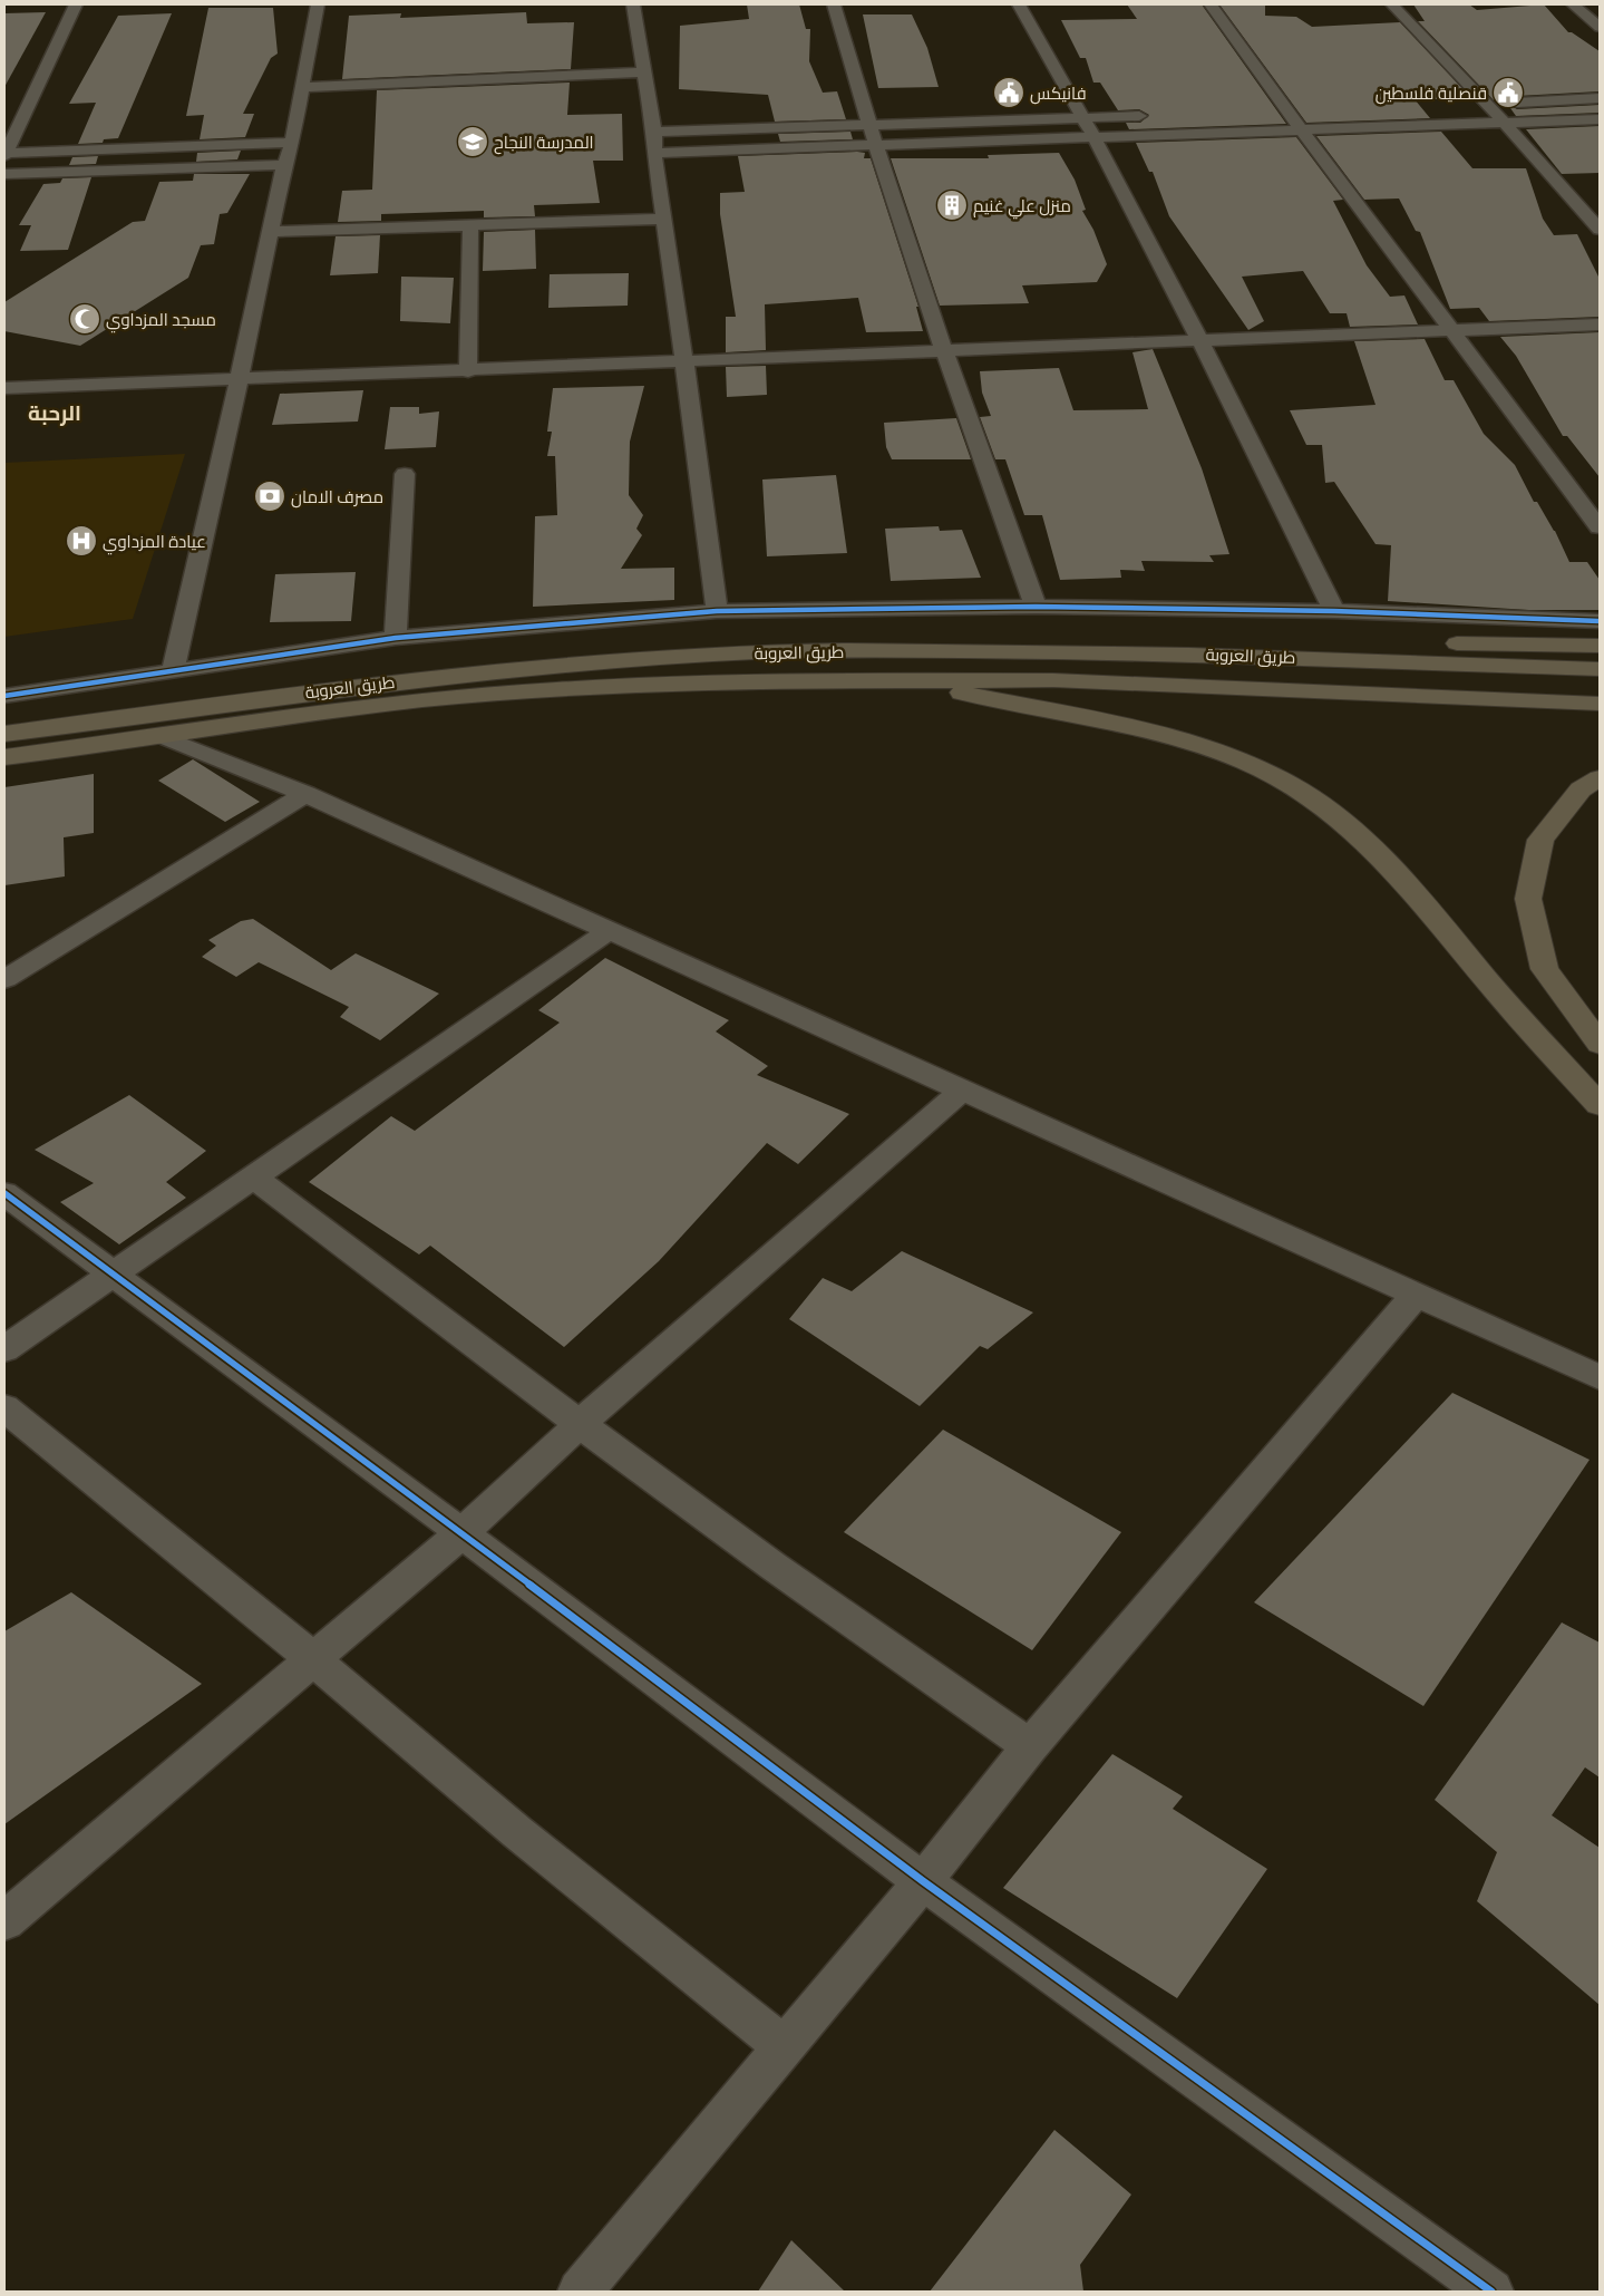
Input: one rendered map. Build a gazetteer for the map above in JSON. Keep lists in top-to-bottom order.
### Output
{
  "streets": {
    "highway": ["طريق العروبة"]
  },
  "districts": ["الرحبة"],
  "places": {
    "public building": ["فانيكس", "قنصلية فلسطين"],
    "school or university": ["المدرسة النجاح"],
    "building": ["منزل علي غنيم"],
    "mosque": ["مسجد المزداوي"],
    "bank": ["مصرف الامان"],
    "hospital": ["عيادة المزداوي"]
  }
}
